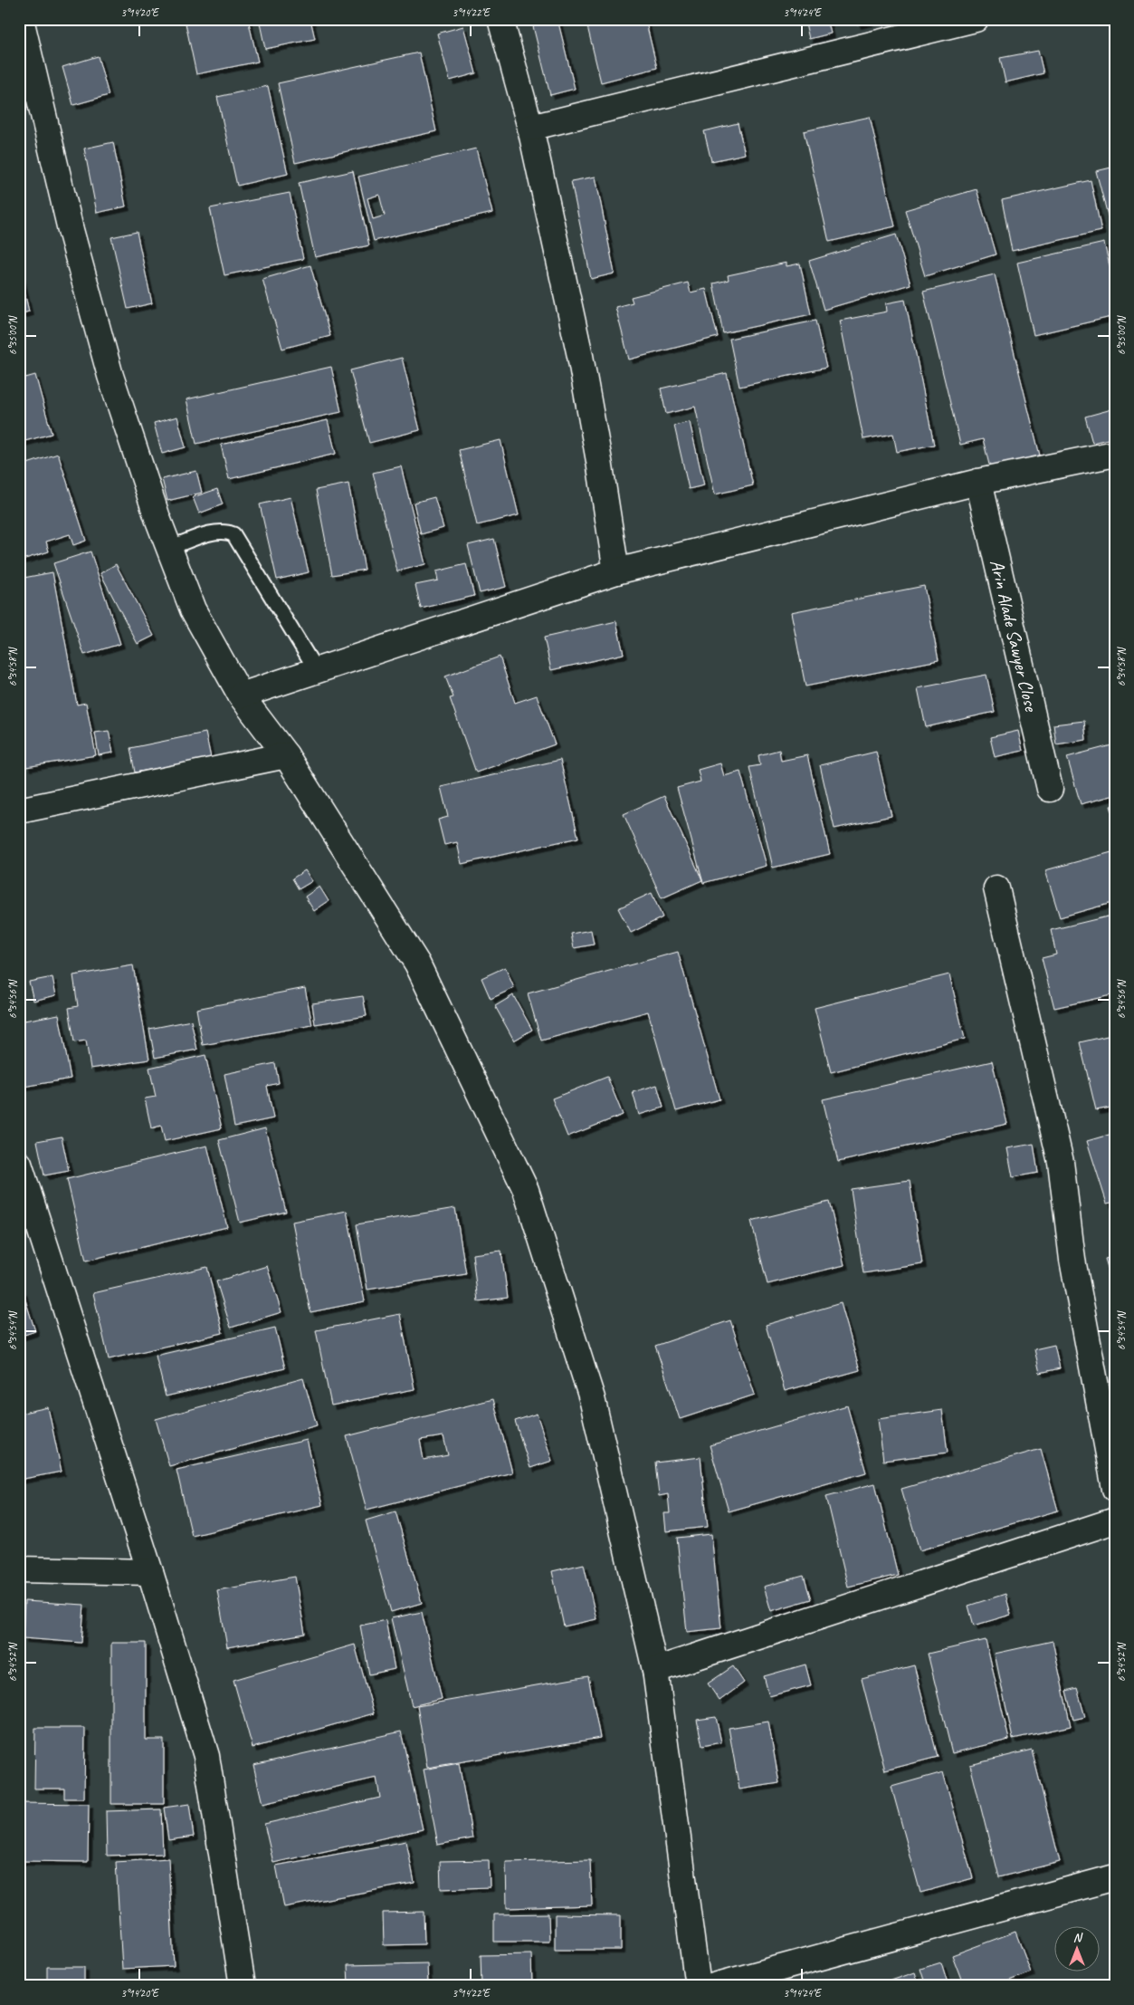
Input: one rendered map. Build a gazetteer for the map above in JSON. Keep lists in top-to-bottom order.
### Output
{
  "streets": {
    "street": ["Arin Alade Sawyer Close"]
  },
  "north": "top",
  "coordinates": [
    "3°14'20\"E",
    "3°14'22\"E",
    "3°14'24\"E",
    "6°35'00\"N",
    "6°34'58\"N",
    "6°34'56\"N",
    "6°34'54\"N",
    "6°34'52\"N"
  ]
}
